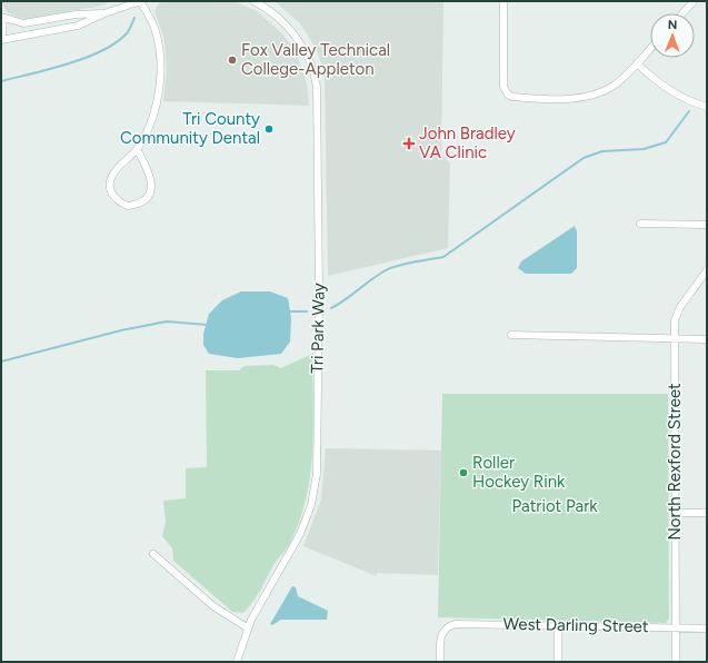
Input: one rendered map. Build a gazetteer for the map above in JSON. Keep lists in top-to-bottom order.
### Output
{
  "streets": {
    "street": ["Tri Park Way", "North Rexford Street", "West Darling Street"]
  },
  "crossings": [
    ["North Rexford Street", "West Darling Street"]
  ],
  "parks": ["Patriot Park"],
  "places": {
    "other": ["Fox Valley Technical College-Appleton", "Tri County Community Dental", "Roller Hockey Rink"],
    "health": ["John Bradley VA Clinic"]
  },
  "north": "top"
}
